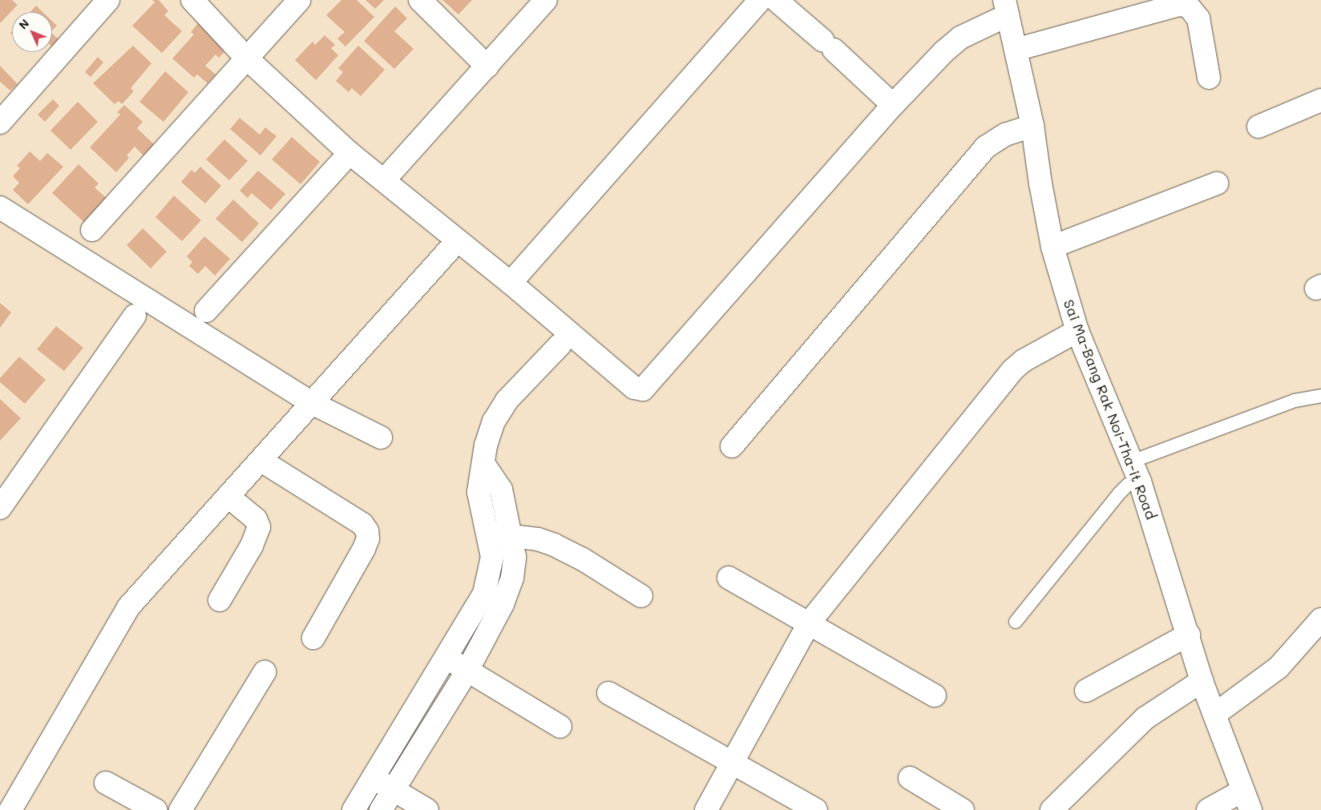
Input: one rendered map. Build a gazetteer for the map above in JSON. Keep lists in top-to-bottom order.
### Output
{
  "streets": {
    "street": ["Sai Ma-Bang Rak Noi-Tha-it Road"]
  },
  "north": "top left"
}
